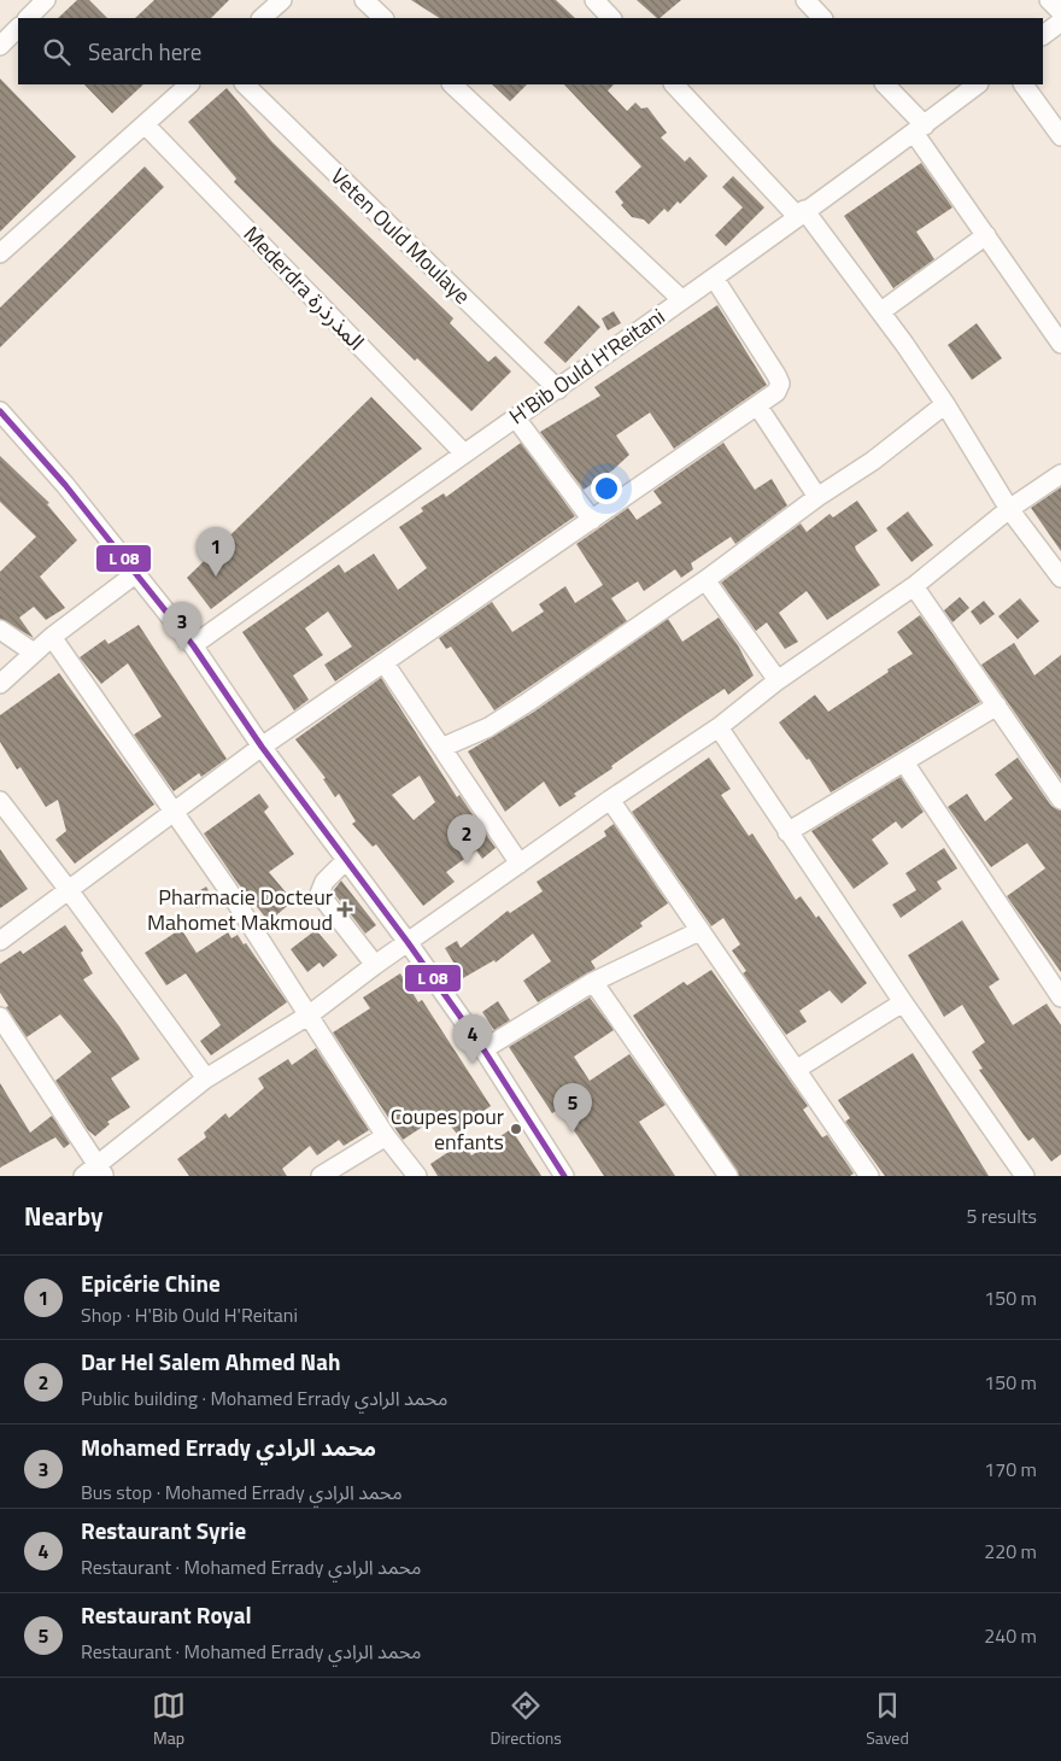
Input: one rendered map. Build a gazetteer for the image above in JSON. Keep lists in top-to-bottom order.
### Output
{
  "streets": {
    "street": ["Veten Ould Moulaye", "Mederdra المذرذرة", "H'Bib Ould H'Reitani"]
  },
  "crossings": [
    ["Veten Ould Moulaye", "H'Bib Ould H'Reitani"],
    ["Mederdra المذرذرة", "H'Bib Ould H'Reitani"]
  ],
  "places": {
    "health": ["Pharmacie Docteur Mahomet Makmoud"],
    "other": ["Coupes pour enfants"]
  },
  "page": {
    "search": "Search here",
    "pins": [
      "1",
      "3",
      "2",
      "4",
      "5"
    ],
    "heading": ["Nearby", "5 results"],
    "list": [
      {
        "mark": "1",
        "name": "Epicérie Chine",
        "note": "Shop · H'Bib Ould H'Reitani",
        "value": "150 m"
      },
      {
        "mark": "2",
        "name": "Dar Hel Salem Ahmed Nah",
        "note": "Public building · Mohamed Errady محمد الرادي",
        "value": "150 m"
      },
      {
        "mark": "3",
        "name": "Mohamed Errady محمد الرادي",
        "note": "Bus stop · Mohamed Errady محمد الرادي",
        "value": "170 m"
      },
      {
        "mark": "4",
        "name": "Restaurant Syrie",
        "note": "Restaurant · Mohamed Errady محمد الرادي",
        "value": "220 m"
      },
      {
        "mark": "5",
        "name": "Restaurant Royal",
        "note": "Restaurant · Mohamed Errady محمد الرادي",
        "value": "240 m"
      }
    ],
    "nav": ["Map", "Directions", "Saved"]
  }
}
